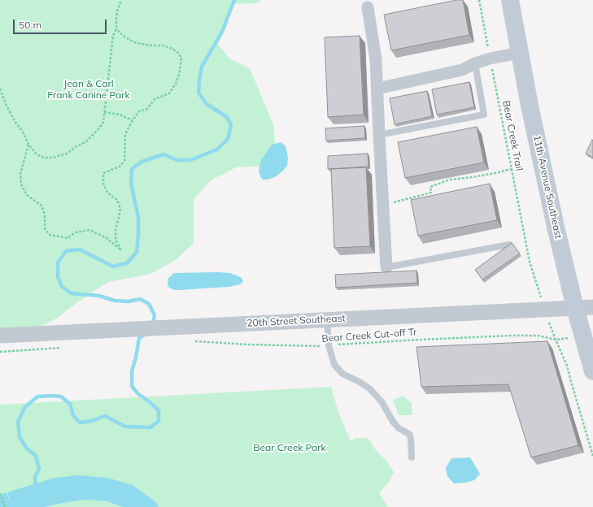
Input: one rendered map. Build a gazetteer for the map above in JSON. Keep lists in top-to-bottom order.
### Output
{
  "streets": {
    "main road": ["11th Avenue Southeast"],
    "street": ["20th Street Southeast"],
    "path": ["Bear Creek Trail", "Bear Creek Cut-off Tr"]
  },
  "crossings": [
    ["11th Avenue Southeast", "20th Street Southeast"],
    ["20th Street Southeast", "Bear Creek Cut-off Tr"]
  ],
  "parks": ["Jean & Carl Frank Canine Park", "Bear Creek Park"],
  "scale_bar": "50 m"
}
